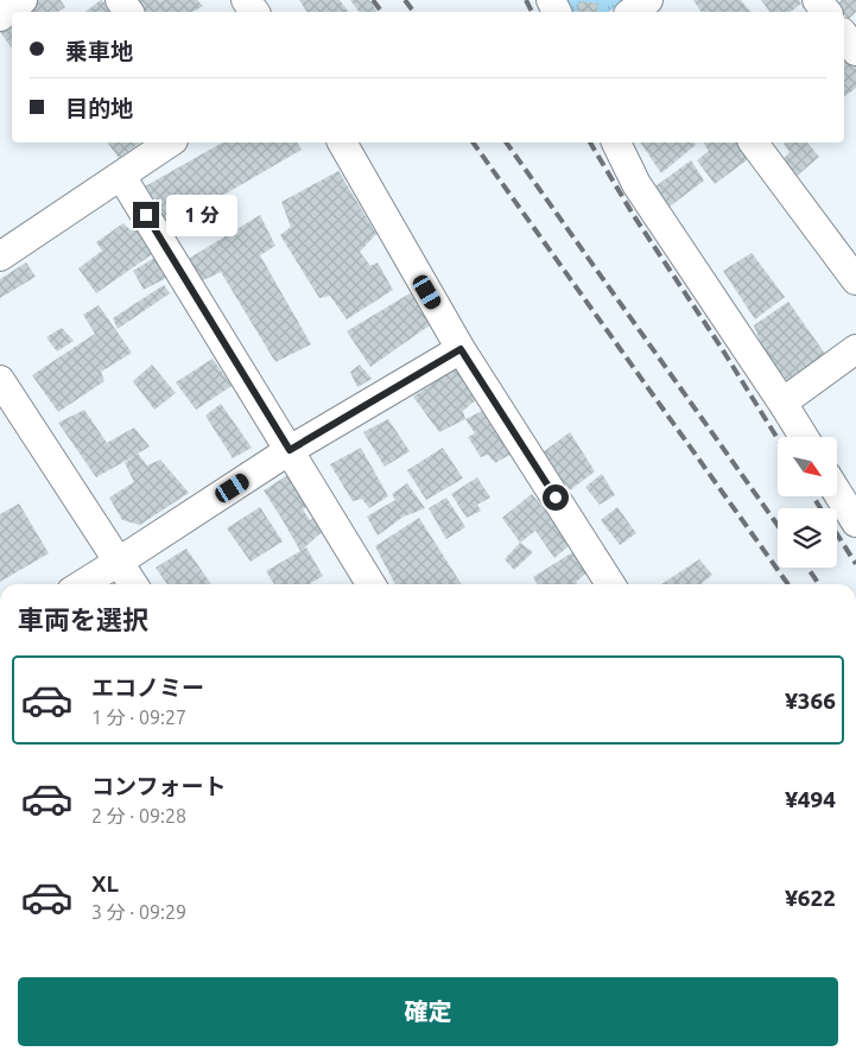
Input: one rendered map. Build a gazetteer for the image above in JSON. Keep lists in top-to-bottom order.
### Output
{
  "north": "bottom right",
  "page": {
    "banner": ["乗車地", "目的地"],
    "bubble": "1 分",
    "heading": "車両を選択",
    "list": [
      {
        "name": "エコノミー",
        "note": "1 分 · 09:27",
        "value": "¥366"
      },
      {
        "name": "コンフォート",
        "note": "2 分 · 09:28",
        "value": "¥494"
      },
      {
        "name": "XL",
        "note": "3 分 · 09:29",
        "value": "¥622"
      }
    ],
    "buttons": "確定"
  }
}
